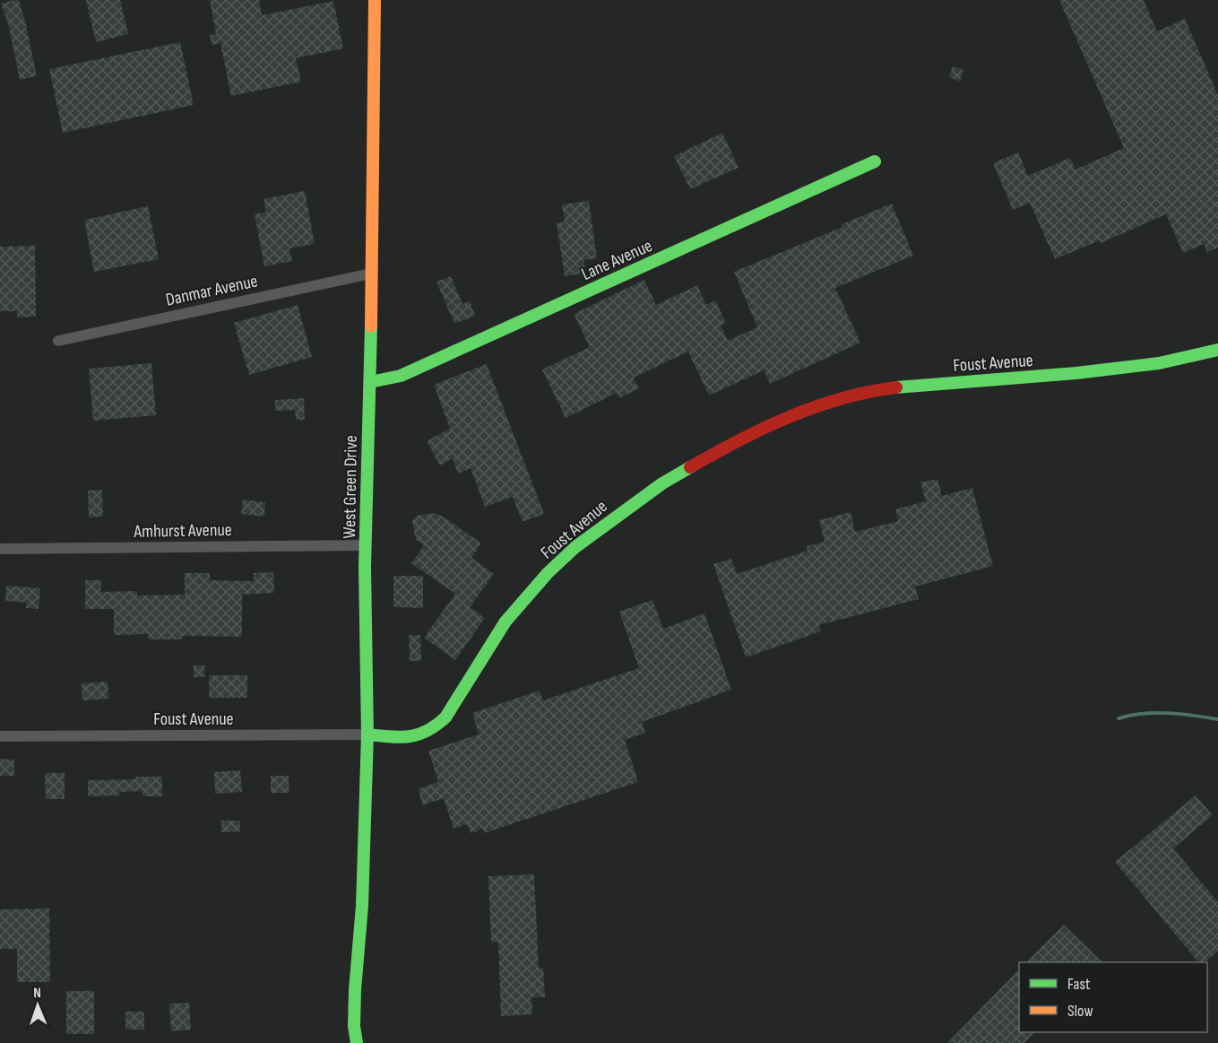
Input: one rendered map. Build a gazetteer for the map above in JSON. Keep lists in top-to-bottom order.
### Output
{
  "streets": {
    "street": [
      "Lane Avenue",
      "Danmar Avenue",
      "Foust Avenue",
      "West Green Drive",
      "Amhurst Avenue"
    ]
  },
  "crossings": [
    ["Lane Avenue", "West Green Drive"],
    ["Danmar Avenue", "West Green Drive"],
    ["Foust Avenue", "West Green Drive"],
    ["West Green Drive", "Amhurst Avenue"]
  ],
  "legend": ["Fast", "Slow"],
  "north": "top"
}
